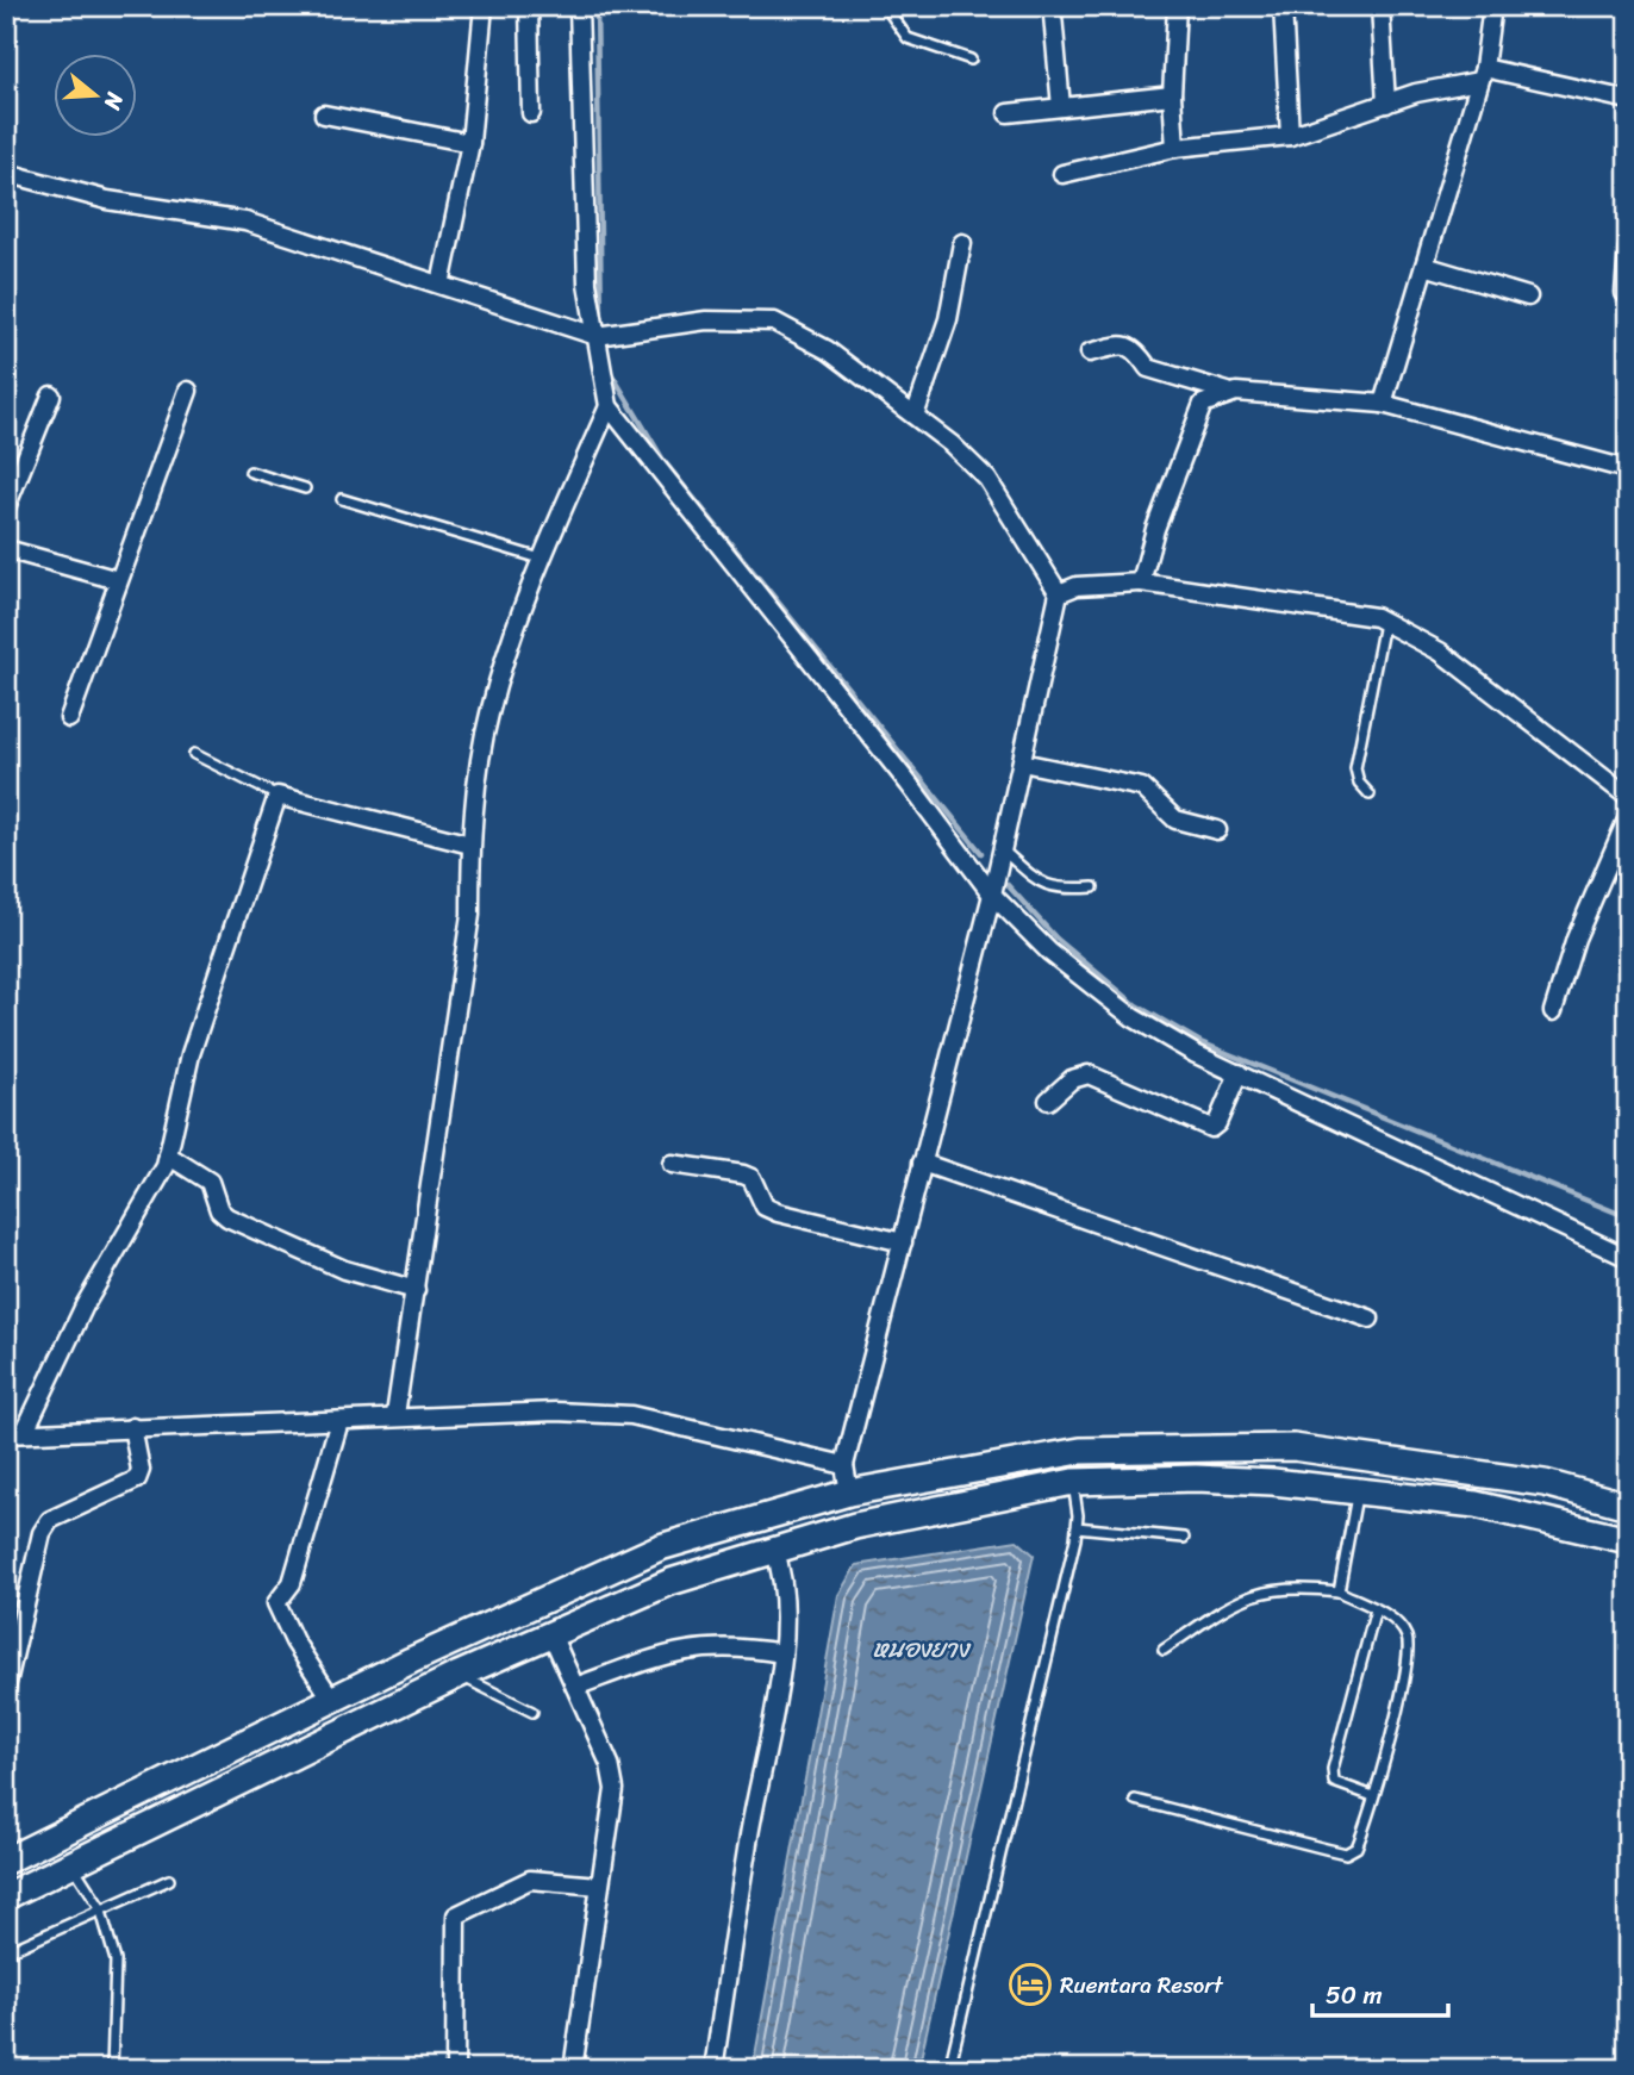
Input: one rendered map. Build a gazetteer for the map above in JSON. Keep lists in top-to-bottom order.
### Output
{
  "water": ["หนองยาง"],
  "places": {
    "hotel": ["Ruentara Resort"]
  },
  "scale_bar": "50 m",
  "north": "right"
}
